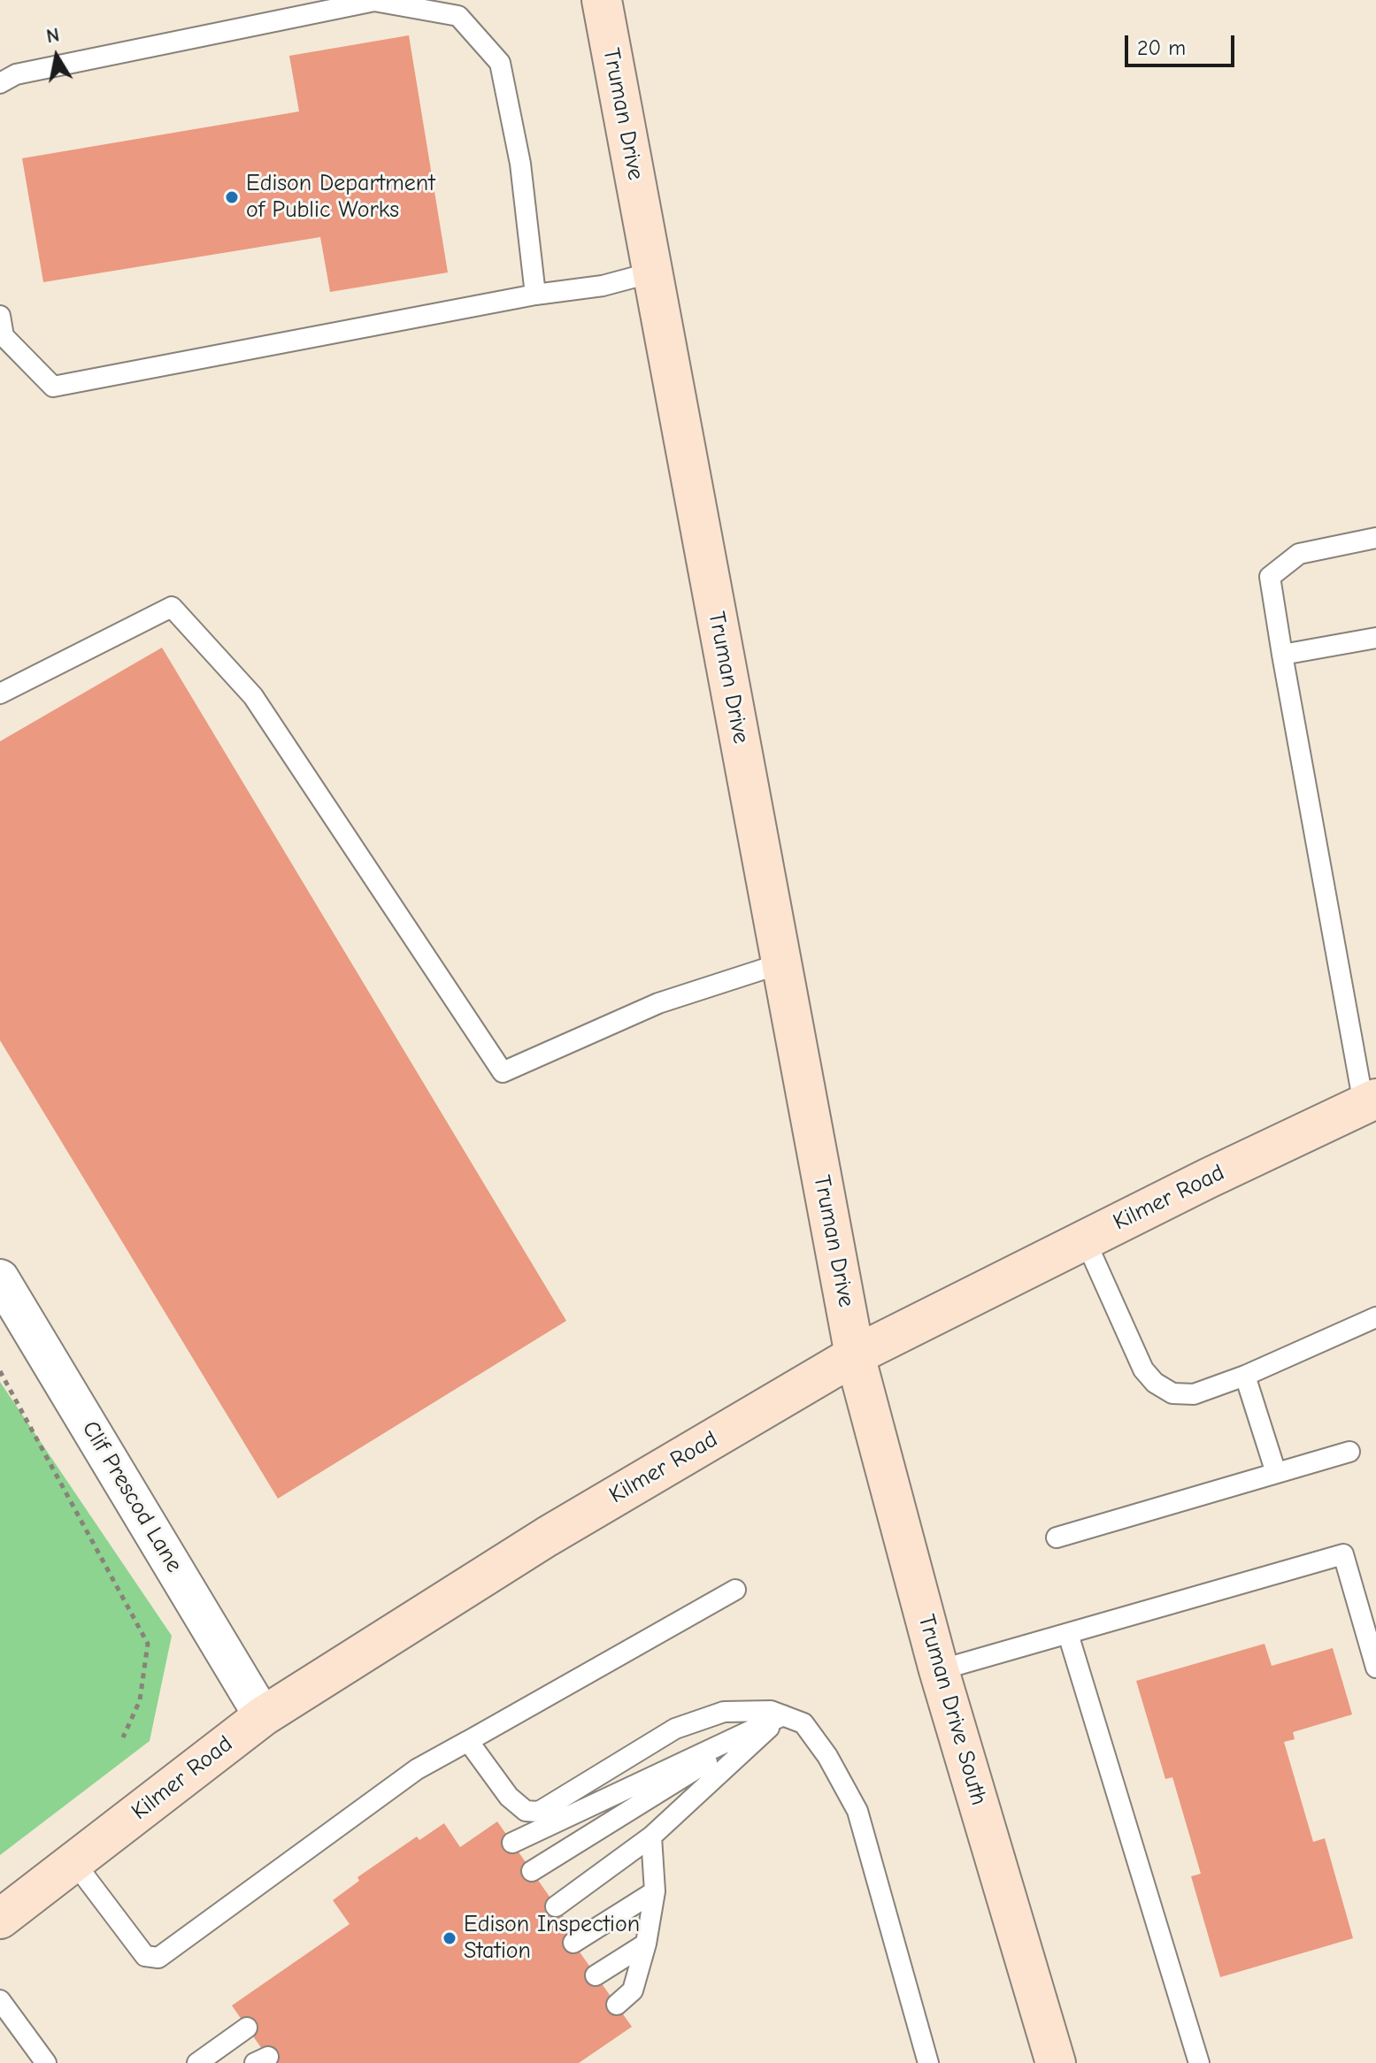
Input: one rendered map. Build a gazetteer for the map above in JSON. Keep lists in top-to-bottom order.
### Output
{
  "streets": {
    "street": [
      "Truman Drive",
      "Kilmer Road",
      "Clif Prescod Lane",
      "Truman Drive South"
    ]
  },
  "crossings": [
    ["Truman Drive", "Kilmer Road"],
    ["Truman Drive", "Truman Drive South"],
    ["Kilmer Road", "Clif Prescod Lane"],
    ["Kilmer Road", "Truman Drive South"]
  ],
  "places": ["Edison Department of Public Works", "Edison Inspection Station"],
  "scale_bar": "20 m",
  "north": "top"
}
